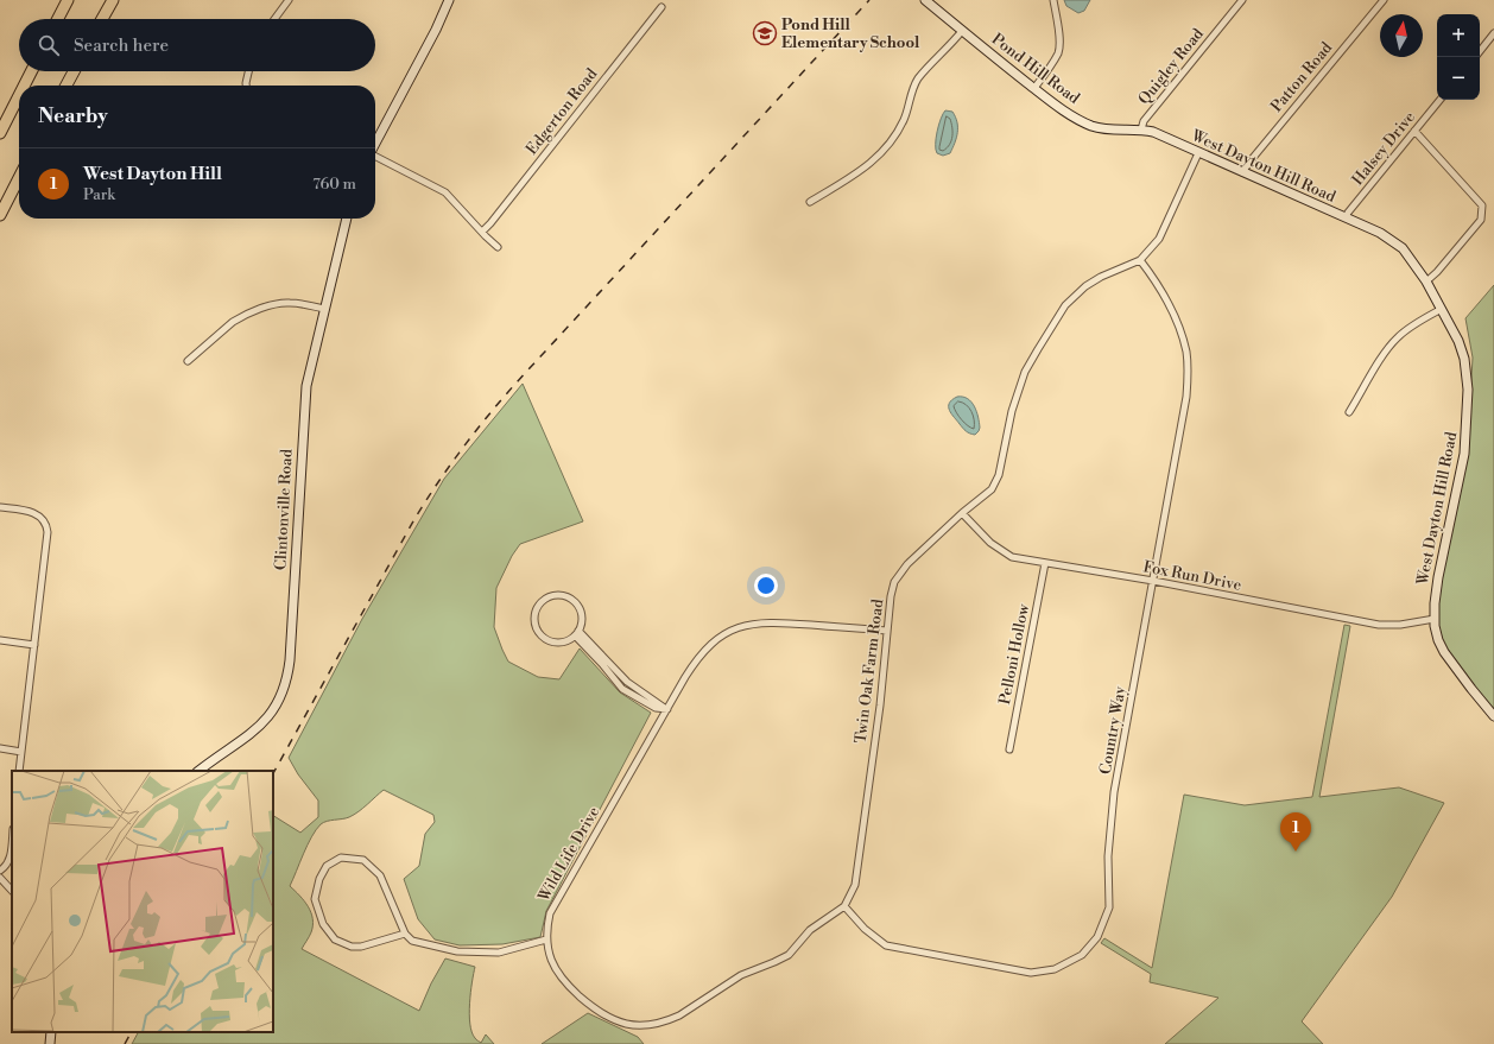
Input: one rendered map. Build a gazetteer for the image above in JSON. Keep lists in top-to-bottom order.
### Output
{
  "streets": {
    "street": [
      "Quigley Road",
      "Pond Hill Road",
      "Patton Road",
      "Edgerton Road",
      "Halsey Drive",
      "West Dayton Hill Road",
      "Clintonville Road",
      "Fox Run Drive",
      "Pelloni Hollow",
      "Twin Oak Farm Road",
      "Country Way",
      "Wild Life Drive"
    ]
  },
  "crossings": [
    ["Quigley Road", "Pond Hill Road"],
    ["Quigley Road", "West Dayton Hill Road"],
    ["Pond Hill Road", "West Dayton Hill Road"],
    ["Patton Road", "West Dayton Hill Road"],
    ["Halsey Drive", "West Dayton Hill Road"],
    ["West Dayton Hill Road", "Fox Run Drive"],
    ["West Dayton Hill Road", "Twin Oak Farm Road"],
    ["Fox Run Drive", "Pelloni Hollow"],
    ["Fox Run Drive", "Twin Oak Farm Road"],
    ["Fox Run Drive", "Country Way"],
    ["Twin Oak Farm Road", "Country Way"],
    ["Twin Oak Farm Road", "Wild Life Drive"],
    ["Country Way", "Wild Life Drive"]
  ],
  "places": {
    "school or university": ["Pond Hill Elementary School"]
  },
  "north": "top",
  "page": {
    "map_buttons": ["+", "−"],
    "search": "Search here",
    "heading": "Nearby",
    "list": [
      {
        "mark": "1",
        "name": "West Dayton Hill",
        "note": "Park",
        "value": "760 m"
      }
    ],
    "pins": "1"
  }
}
